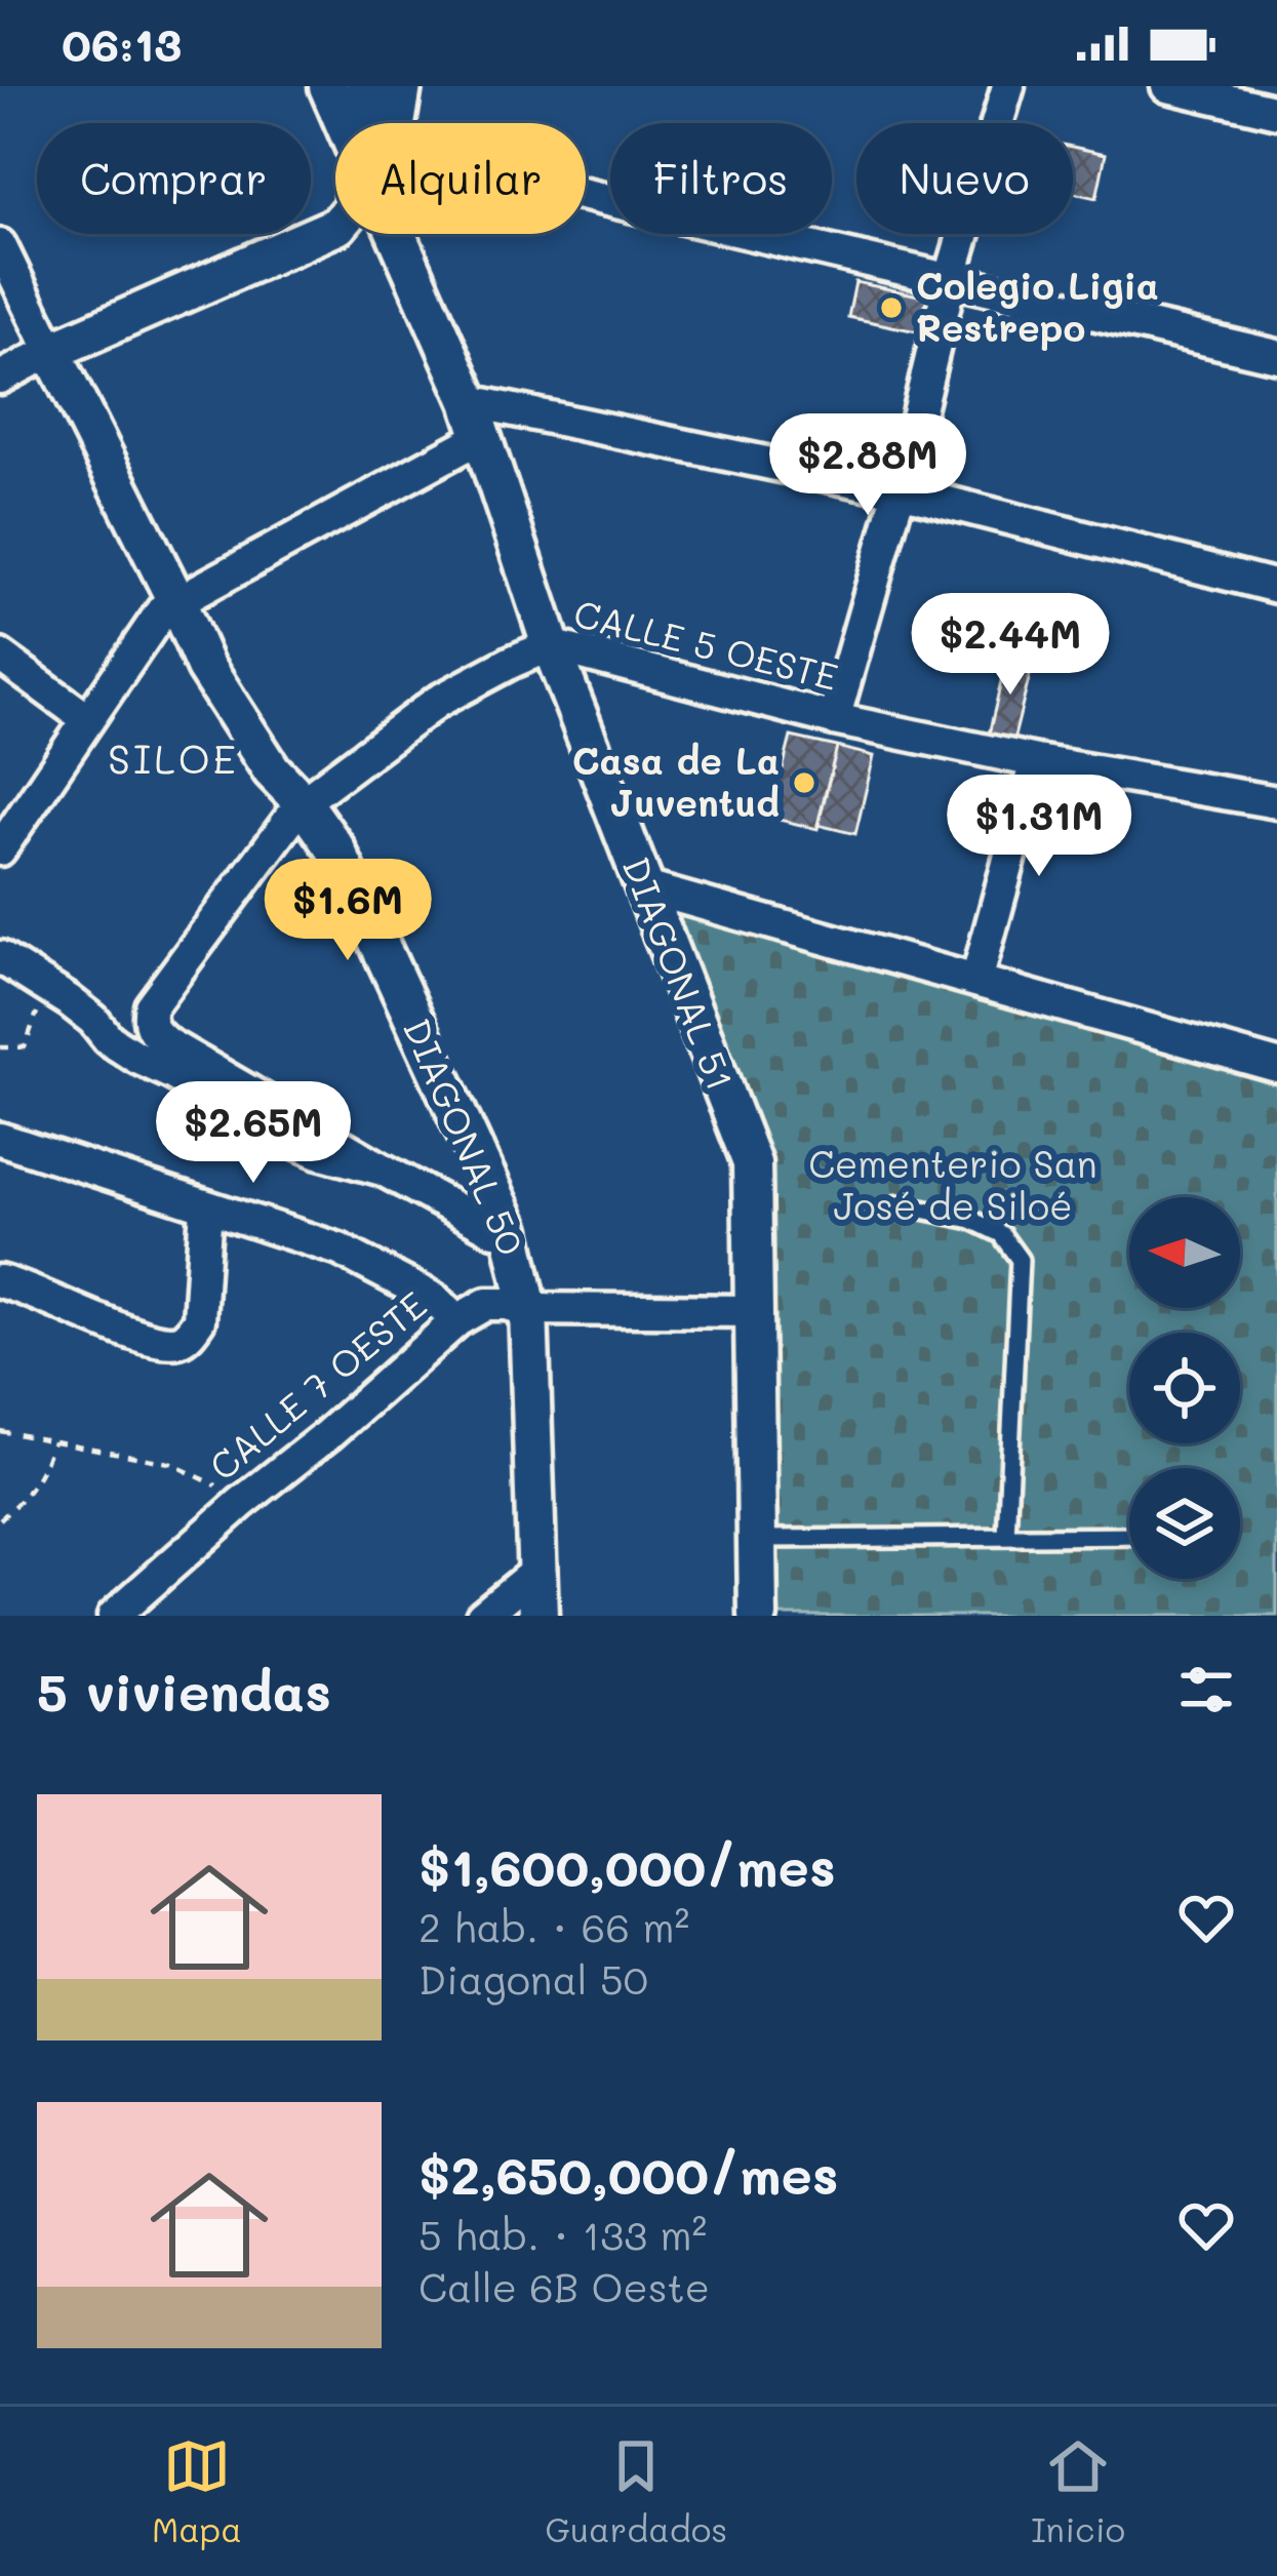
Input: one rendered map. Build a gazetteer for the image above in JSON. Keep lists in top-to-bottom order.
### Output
{
  "streets": {
    "street": [
      "CALLE 5 OESTE",
      "DIAGONAL 51",
      "DIAGONAL 50",
      "CALLE 7 OESTE"
    ]
  },
  "crossings": [
    ["CALLE 5 OESTE", "DIAGONAL 51"],
    ["CALLE 5 OESTE", "DIAGONAL 50"],
    ["DIAGONAL 51", "CALLE 7 OESTE"],
    ["DIAGONAL 50", "CALLE 7 OESTE"]
  ],
  "districts": ["SILOE"],
  "parks": ["Cementerio San José de Siloé"],
  "places": ["Colegio Ligia Restrepo", "Casa de La Juventud"],
  "north": "left",
  "page": {
    "status": "06:13",
    "chip": [
      "Comprar",
      "Alquilar",
      "Filtros",
      "Nuevo"
    ],
    "price": [
      "$2.88M",
      "$2.44M",
      "$1.31M",
      "$1.6M",
      "$2.65M"
    ],
    "heading": "5 viviendas",
    "list": [
      {
        "name": "$1,600,000/mes",
        "note": "2 hab. · 66 m² · Diagonal 50"
      },
      {
        "name": "$2,650,000/mes",
        "note": "5 hab. · 133 m² · Calle 6B Oeste"
      }
    ],
    "tabs": ["Mapa", "Guardados", "Inicio"]
  }
}
